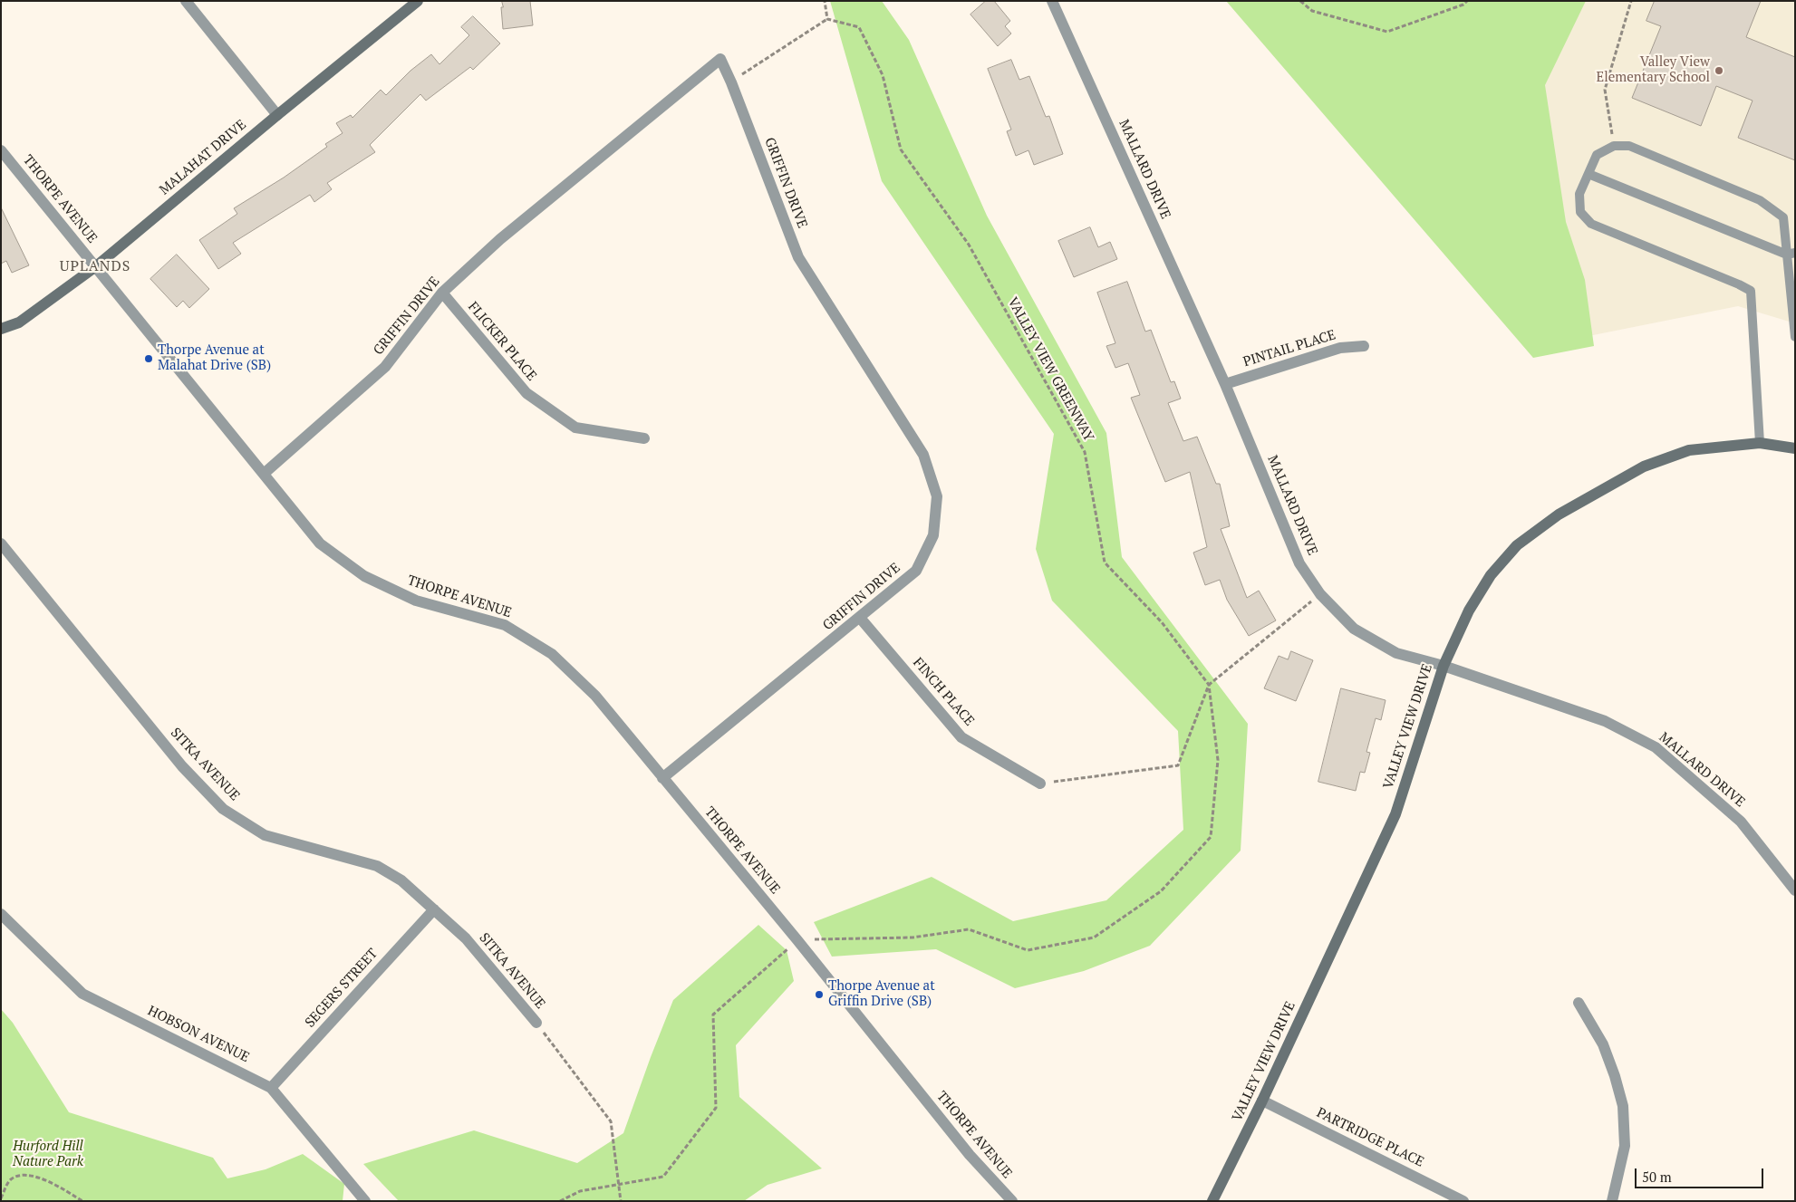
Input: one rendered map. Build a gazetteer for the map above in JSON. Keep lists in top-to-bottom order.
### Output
{
  "streets": {
    "street": [
      "MALAHAT DRIVE",
      "MALLARD DRIVE",
      "GRIFFIN DRIVE",
      "THORPE AVENUE",
      "FLICKER PLACE",
      "PINTAIL PLACE",
      "FINCH PLACE",
      "VALLEY VIEW DRIVE",
      "SITKA AVENUE",
      "SEGERS STREET",
      "HOBSON AVENUE",
      "PARTRIDGE PLACE"
    ],
    "path": ["VALLEY VIEW GREENWAY"]
  },
  "crossings": [
    ["MALAHAT DRIVE", "THORPE AVENUE"],
    ["MALLARD DRIVE", "PINTAIL PLACE"],
    ["MALLARD DRIVE", "VALLEY VIEW DRIVE"],
    ["GRIFFIN DRIVE", "THORPE AVENUE"],
    ["GRIFFIN DRIVE", "FLICKER PLACE"],
    ["GRIFFIN DRIVE", "FINCH PLACE"],
    ["THORPE AVENUE", "VALLEY VIEW GREENWAY"],
    ["VALLEY VIEW DRIVE", "PARTRIDGE PLACE"],
    ["SITKA AVENUE", "SEGERS STREET"],
    ["SEGERS STREET", "HOBSON AVENUE"]
  ],
  "districts": ["UPLANDS"],
  "parks": ["Hurford Hill Nature Park"],
  "places": ["Valley View Elementary School", "Thorpe Avenue at Malahat Drive (SB)", "Thorpe Avenue at Griffin Drive (SB)"],
  "scale_bar": "50 m"
}
